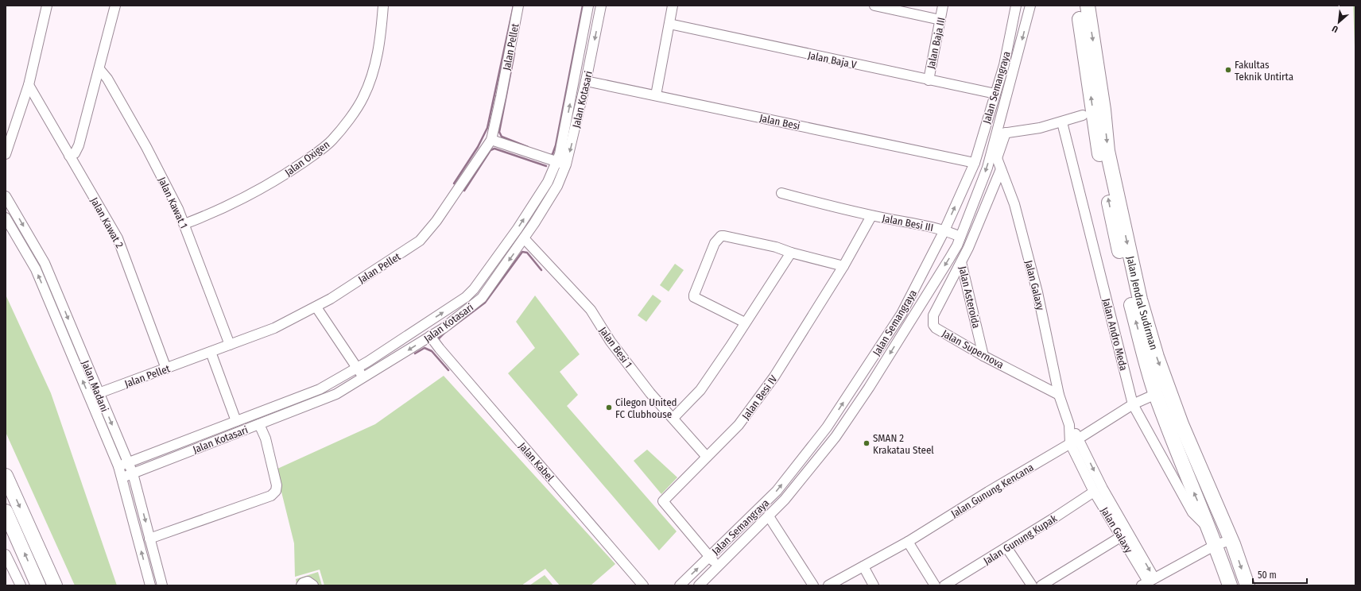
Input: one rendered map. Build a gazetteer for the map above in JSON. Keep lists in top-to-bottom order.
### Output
{
  "streets": {
    "highway": ["Jalan Jendral Sudirman"],
    "street": [
      "Jalan Baja III",
      "Jalan Pellet",
      "Jalan Baja V",
      "Jalan Semangraya",
      "Jalan Kotasari",
      "Jalan Besi",
      "Jalan Oxigen",
      "Jalan Kawat 1",
      "Jalan Kawat 2",
      "Jalan Besi III",
      "Jalan Galaxy",
      "Jalan Asteroida",
      "Jalan Andro Meda",
      "Jalan Besi 1",
      "Jalan Supernova",
      "Jalan Madani",
      "Jalan Besi IV",
      "Jalan Kabel",
      "Jalan Gunung Kencana",
      "Jalan Gunung Kupak"
    ]
  },
  "crossings": [
    ["Jalan Baja III", "Jalan Baja V"],
    ["Jalan Pellet", "Jalan Kawat 1"],
    ["Jalan Pellet", "Jalan Kawat 2"],
    ["Jalan Pellet", "Jalan Madani"],
    ["Jalan Baja V", "Jalan Semangraya"],
    ["Jalan Semangraya", "Jalan Besi"],
    ["Jalan Semangraya", "Jalan Besi III"],
    ["Jalan Semangraya", "Jalan Galaxy"],
    ["Jalan Semangraya", "Jalan Besi IV"],
    ["Jalan Kotasari", "Jalan Besi"],
    ["Jalan Kotasari", "Jalan Besi 1"],
    ["Jalan Kotasari", "Jalan Madani"],
    ["Jalan Kotasari", "Jalan Kabel"],
    ["Jalan Oxigen", "Jalan Kawat 1"],
    ["Jalan Besi III", "Jalan Besi IV"],
    ["Jalan Galaxy", "Jalan Asteroida"],
    ["Jalan Galaxy", "Jalan Supernova"],
    ["Jalan Galaxy", "Jalan Gunung Kencana"],
    ["Jalan Galaxy", "Jalan Gunung Kupak"],
    ["Jalan Asteroida", "Jalan Supernova"],
    ["Jalan Andro Meda", "Jalan Gunung Kencana"],
    ["Jalan Besi 1", "Jalan Besi IV"]
  ],
  "places": ["Fakultas Teknik Untirta", "Cilegon United FC Clubhouse", "SMAN 2 Krakatau Steel"],
  "scale_bar": "50 m",
  "north": "bottom left"
}
